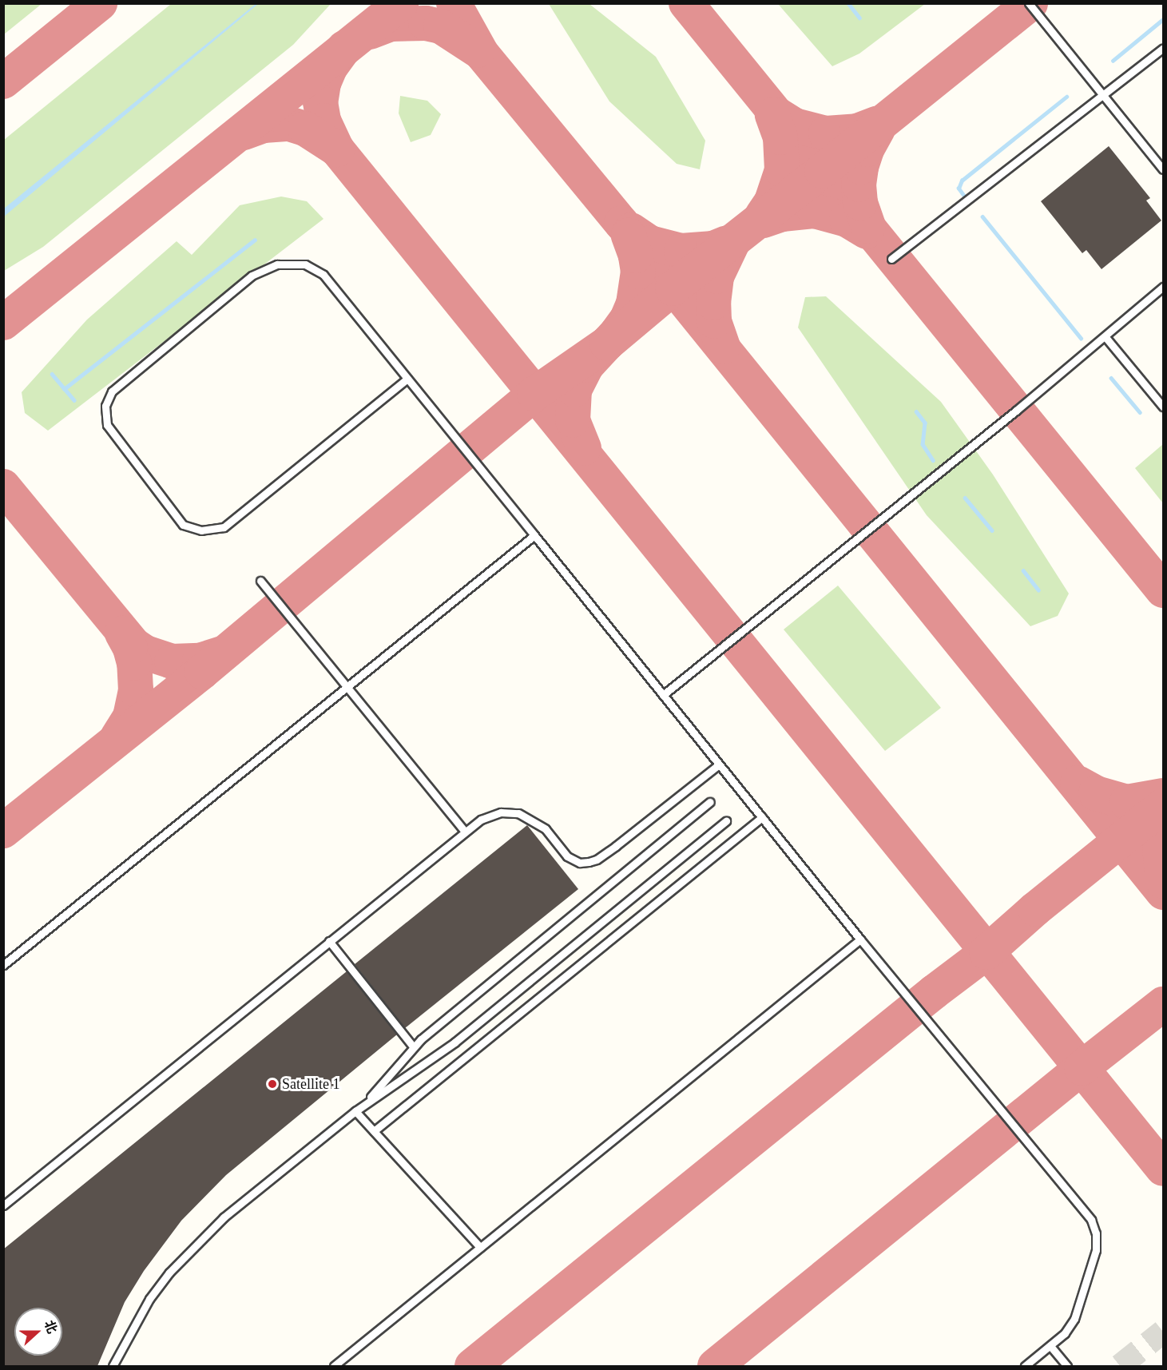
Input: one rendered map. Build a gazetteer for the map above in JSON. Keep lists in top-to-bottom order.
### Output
{
  "places": ["Satellite 1"],
  "north": "right"
}
